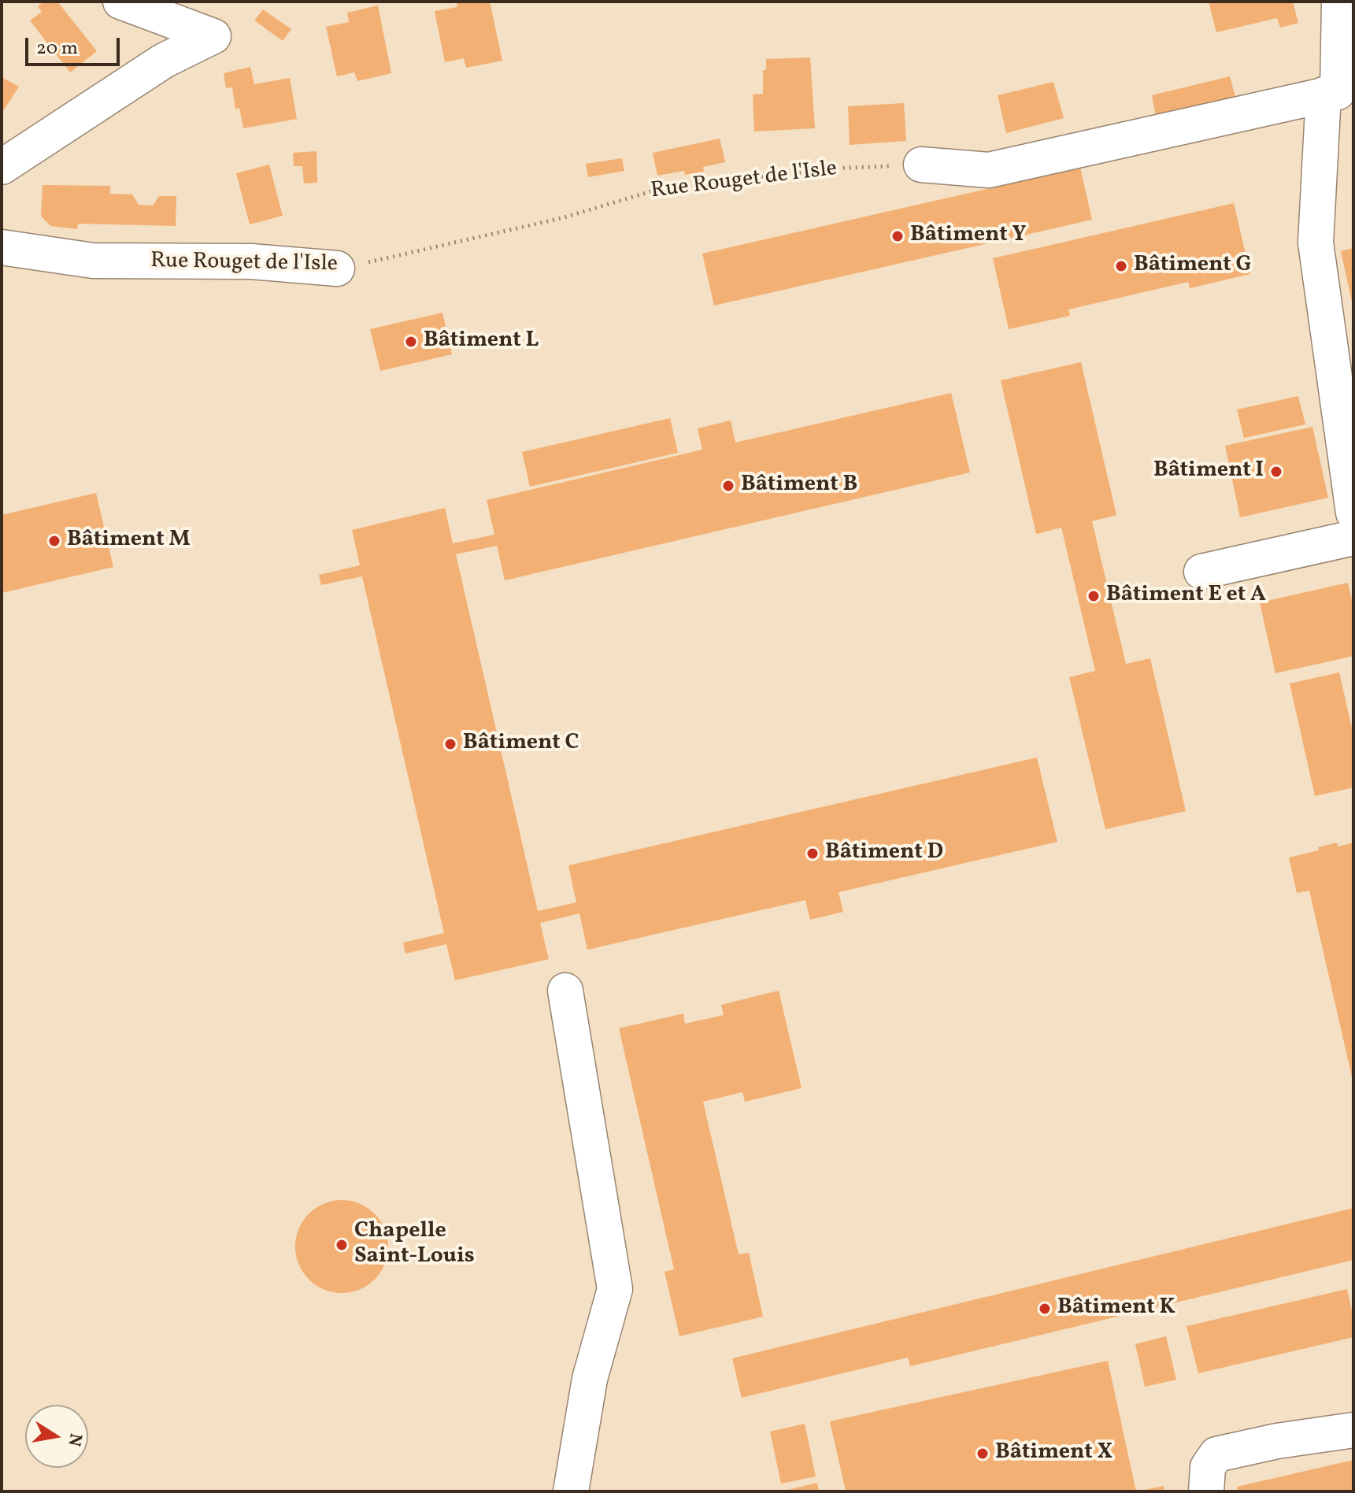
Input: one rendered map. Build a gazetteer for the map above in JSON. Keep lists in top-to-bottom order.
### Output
{
  "streets": {
    "street": ["Rue Rouget de l'Isle"]
  },
  "places": [
    "Bâtiment Y",
    "Bâtiment G",
    "Bâtiment L",
    "Bâtiment I",
    "Bâtiment B",
    "Bâtiment M",
    "Bâtiment E et A",
    "Bâtiment C",
    "Bâtiment D",
    "Chapelle Saint-Louis",
    "Bâtiment K",
    "Bâtiment X"
  ],
  "scale_bar": "20 m",
  "north": "right"
}
